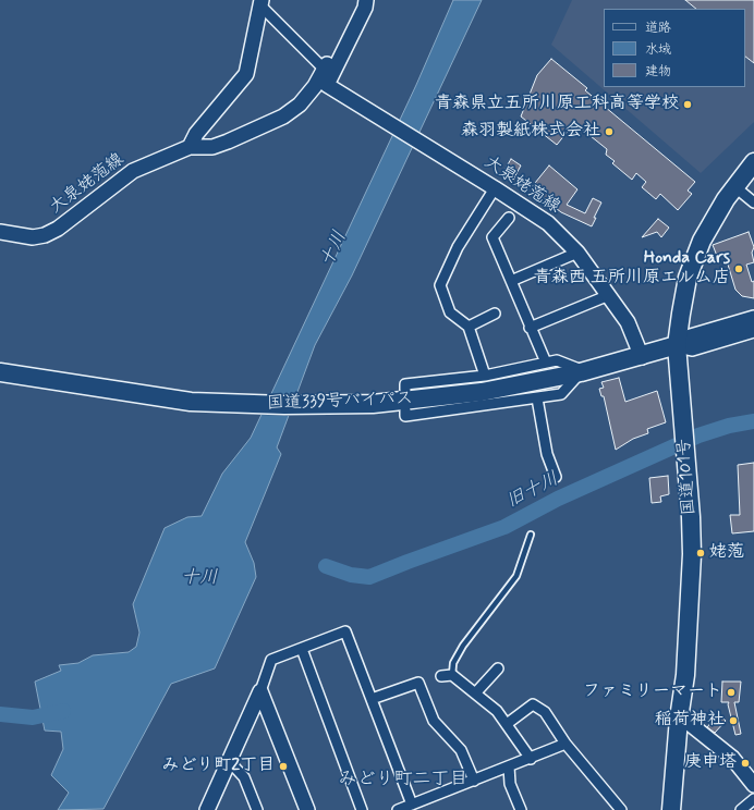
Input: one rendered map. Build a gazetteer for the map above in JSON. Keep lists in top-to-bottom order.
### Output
{
  "streets": {
    "highway": ["国道339号バイパス", "国道101号"],
    "main road": ["大泉姥萢線"]
  },
  "crossings": [
    ["大泉姥萢線", "国道339号バイパス"],
    ["国道339号バイパス", "国道101号"]
  ],
  "districts": ["みどり町二丁目"],
  "water": ["十川", "旧十川"],
  "places": [
    "青森県立五所川原工科高等学校",
    "森羽製紙株式会社",
    "Honda Cars 青森西 五所川原エルム店",
    "姥萢",
    "ファミリーマート",
    "稲荷神社",
    "庚申塔",
    "みどり町2丁目"
  ],
  "legend": ["道路", "水域", "建物"]
}
